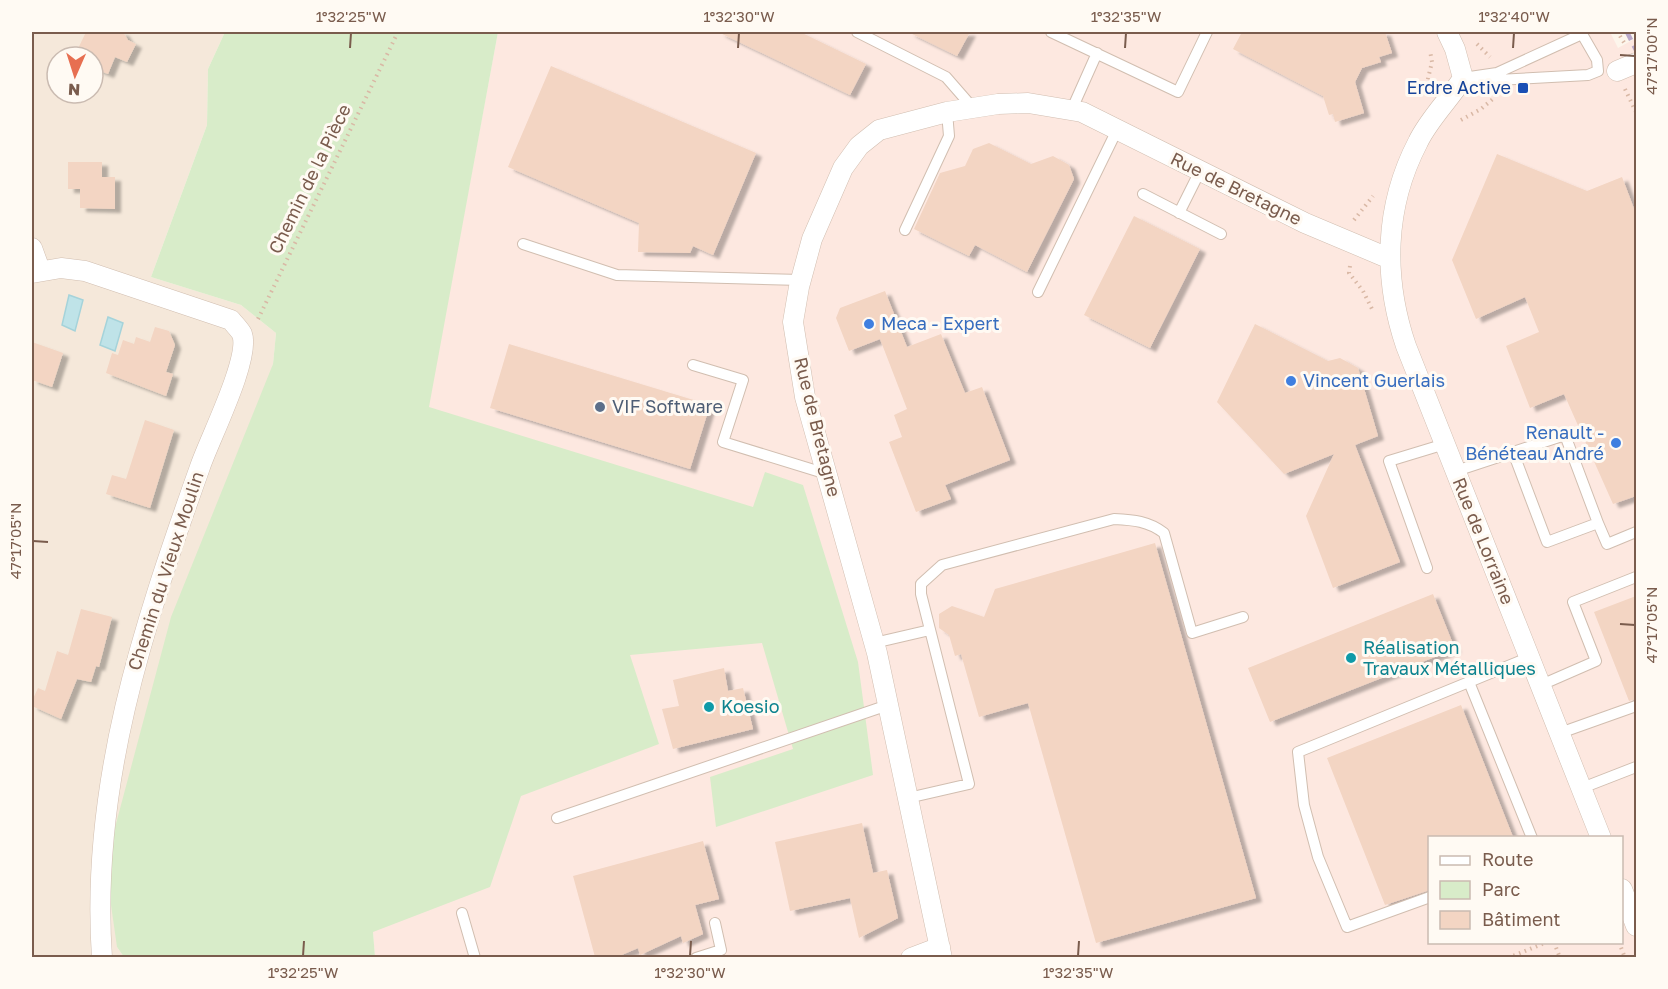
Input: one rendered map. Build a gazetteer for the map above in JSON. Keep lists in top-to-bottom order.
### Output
{
  "streets": {
    "street": ["Rue de Bretagne", "Rue de Lorraine", "Chemin du Vieux Moulin"],
    "path": ["Chemin de la Pièce"]
  },
  "crossings": [
    ["Chemin de la Pièce", "Chemin du Vieux Moulin"],
    ["Rue de Bretagne", "Rue de Lorraine"]
  ],
  "places": {
    "transit": ["Erdre Active"],
    "other": [
      "Meca - Expert",
      "Vincent Guerlais",
      "VIF Software",
      "Renault - Bénéteau André",
      "Réalisation Travaux Métalliques",
      "Koesio"
    ]
  },
  "legend": ["Route", "Parc", "Bâtiment"],
  "north": "bottom",
  "coordinates": [
    "1°32'25\"W",
    "1°32'30\"W",
    "1°32'35\"W",
    "1°32'40\"W",
    "47°17'00\"N",
    "47°17'05\"N"
  ]
}
